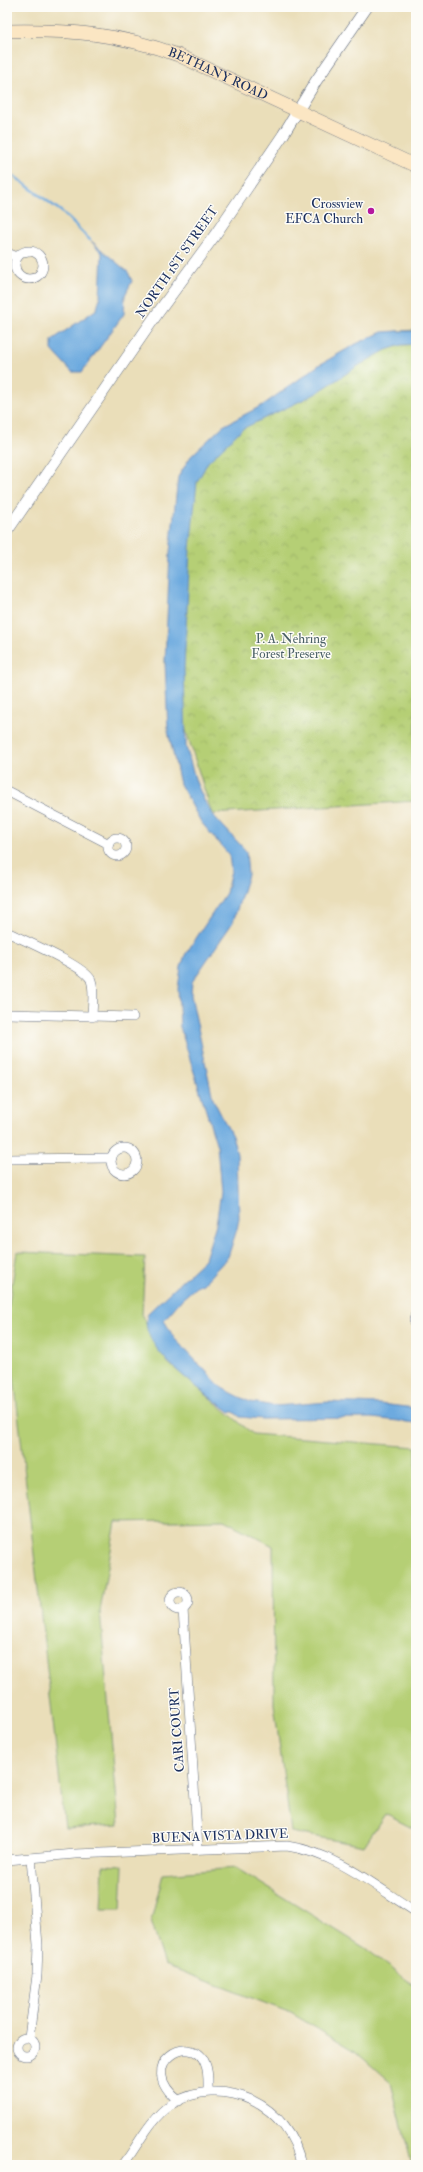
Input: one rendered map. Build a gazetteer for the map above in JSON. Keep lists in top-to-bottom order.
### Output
{
  "streets": {
    "main road": ["BETHANY ROAD"],
    "street": ["NORTH 1ST STREET", "CARI COURT", "BUENA VISTA DRIVE"]
  },
  "crossings": [
    ["BETHANY ROAD", "NORTH 1ST STREET"],
    ["CARI COURT", "BUENA VISTA DRIVE"]
  ],
  "parks": ["P. A. Nehring Forest Preserve"],
  "places": ["Crossview EFCA Church"]
}
